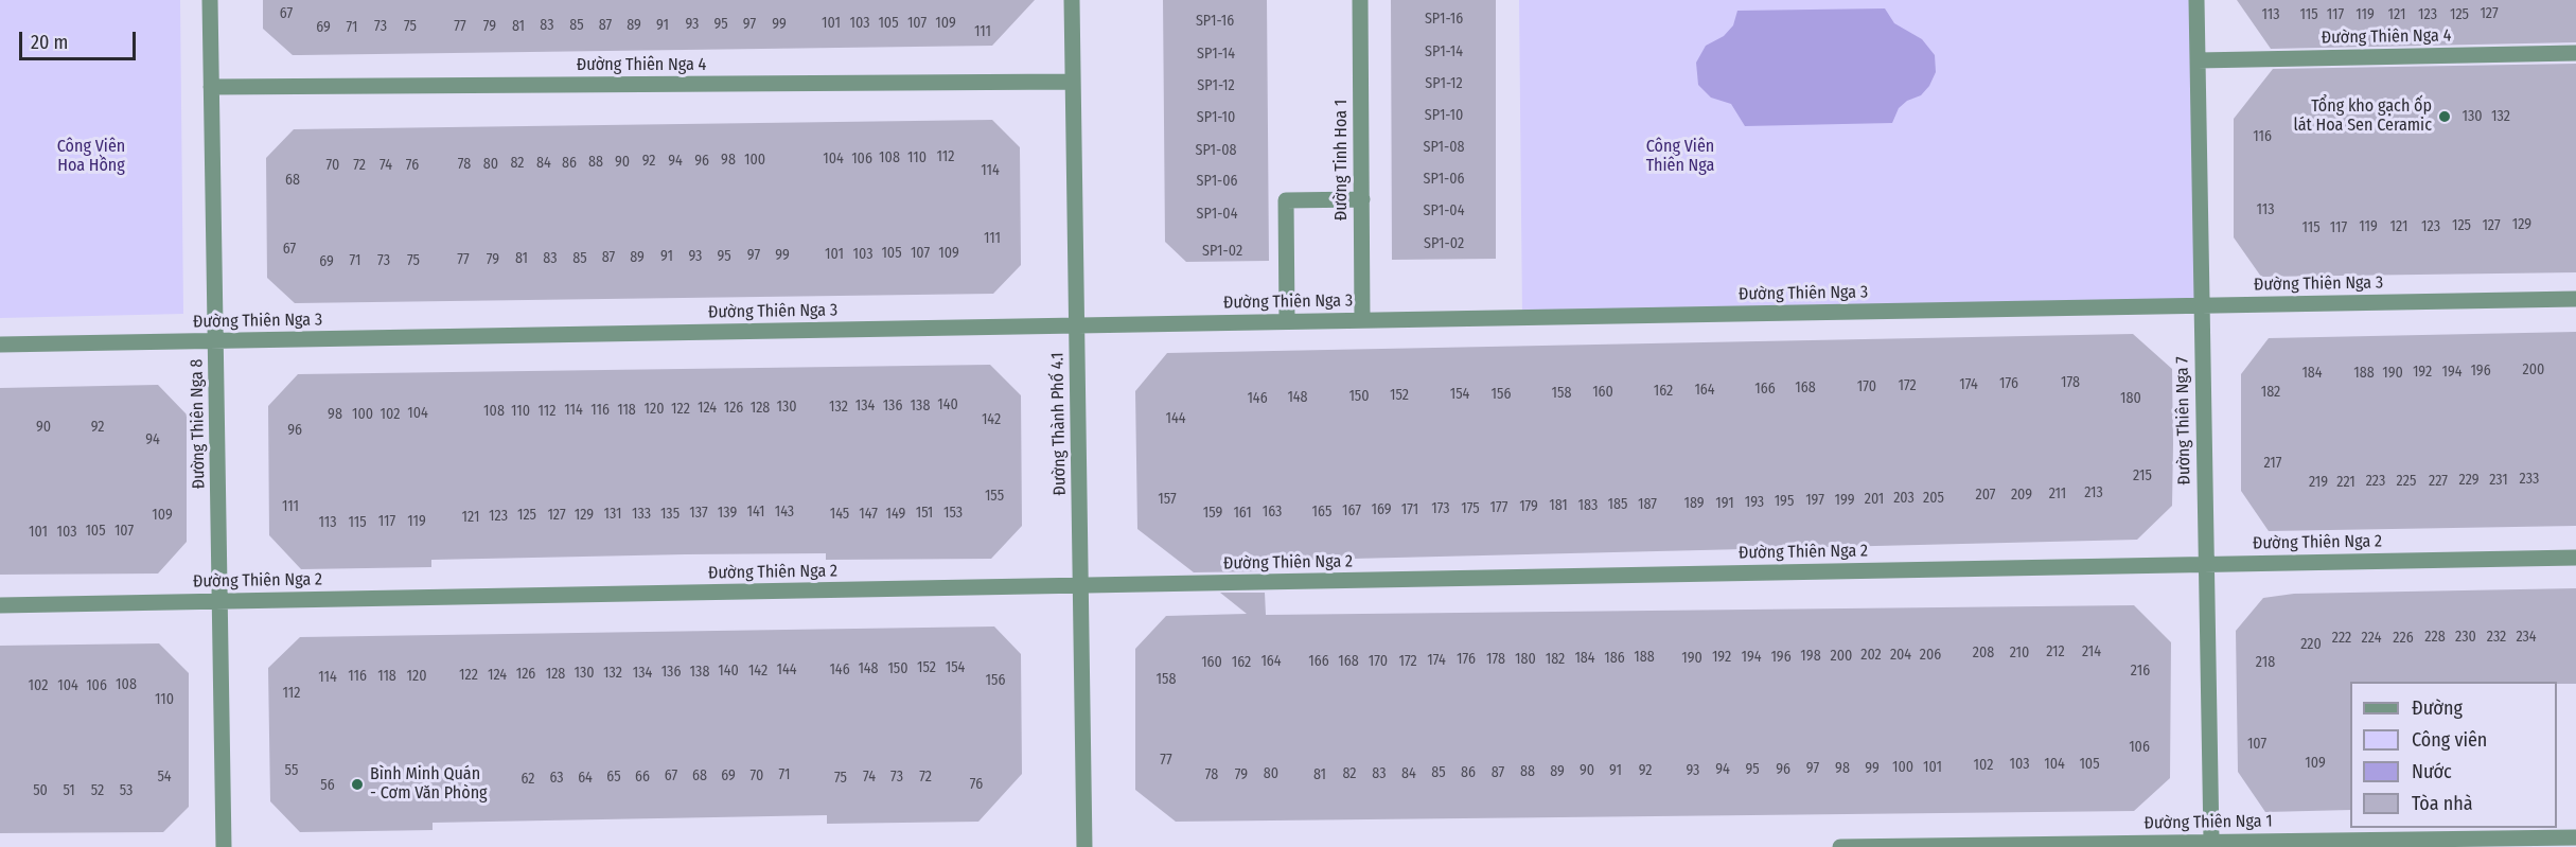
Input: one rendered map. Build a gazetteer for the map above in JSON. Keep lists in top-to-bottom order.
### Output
{
  "streets": {
    "street": [
      "Đường Thiên Nga 4",
      "Đường Tinh Hoa 1",
      "Đường Thiên Nga 3",
      "Đường Thiên Nga 7",
      "Đường Thiên Nga 8",
      "Đường Thành Phố 4.1",
      "Đường Thiên Nga 2",
      "Đường Thiên Nga 1"
    ]
  },
  "crossings": [
    ["Đường Thiên Nga 4", "Đường Thiên Nga 7"],
    ["Đường Thiên Nga 4", "Đường Thiên Nga 8"],
    ["Đường Thiên Nga 4", "Đường Thành Phố 4.1"],
    ["Đường Tinh Hoa 1", "Đường Thiên Nga 3"],
    ["Đường Thiên Nga 3", "Đường Thiên Nga 7"],
    ["Đường Thiên Nga 3", "Đường Thiên Nga 8"],
    ["Đường Thiên Nga 3", "Đường Thành Phố 4.1"],
    ["Đường Thiên Nga 7", "Đường Thiên Nga 2"],
    ["Đường Thiên Nga 7", "Đường Thiên Nga 1"],
    ["Đường Thiên Nga 8", "Đường Thiên Nga 2"],
    ["Đường Thành Phố 4.1", "Đường Thiên Nga 2"]
  ],
  "parks": ["Công Viên Hoa Hồng", "Công Viên Thiên Nga"],
  "places": ["Tổng kho gạch ốp lát Hoa Sen Ceramic", "Bình Minh Quán - Cơm Văn Phòng"],
  "house_numbers": [
    "67",
    "127",
    "113",
    "115",
    "117",
    "119",
    "121",
    "123",
    "125",
    "SP1-16",
    "SP1-16",
    "101",
    "103",
    "105",
    "107",
    "109",
    "93",
    "95",
    "97",
    "99",
    "83",
    "85",
    "87",
    "89",
    "91",
    "73",
    "75",
    "77",
    "79",
    "81",
    "69",
    "71",
    "111",
    "SP1-14",
    "SP1-14",
    "SP1-12",
    "SP1-12",
    "SP1-10",
    "130",
    "132",
    "SP1-10",
    "116",
    "SP1-08",
    "SP1-08",
    "112",
    "108",
    "110",
    "104",
    "106",
    "98",
    "100",
    "92",
    "94",
    "96",
    "88",
    "90",
    "82",
    "84",
    "86",
    "78",
    "80",
    "70",
    "72",
    "74",
    "76",
    "114",
    "SP1-06",
    "68",
    "SP1-06",
    "113",
    "SP1-04",
    "SP1-04",
    "129",
    "125",
    "127",
    "119",
    "121",
    "123",
    "115",
    "117",
    "111",
    "SP1-02",
    "67",
    "SP1-02",
    "105",
    "107",
    "109",
    "101",
    "103",
    "97",
    "99",
    "91",
    "93",
    "95",
    "87",
    "89",
    "81",
    "83",
    "85",
    "77",
    "79",
    "71",
    "73",
    "75",
    "69",
    "200",
    "196",
    "192",
    "194",
    "184",
    "188",
    "190",
    "178",
    "176",
    "174",
    "172",
    "170",
    "168",
    "166",
    "164",
    "162",
    "160",
    "182",
    "158",
    "154",
    "156",
    "152",
    "150",
    "148",
    "146",
    "180",
    "140",
    "134",
    "136",
    "138",
    "130",
    "132",
    "124",
    "126",
    "128",
    "120",
    "122",
    "114",
    "116",
    "118",
    "108",
    "110",
    "112",
    "104",
    "98",
    "100",
    "102",
    "144",
    "142",
    "90",
    "92",
    "96",
    "94",
    "217",
    "215",
    "233",
    "229",
    "231",
    "223",
    "225",
    "227",
    "219",
    "221",
    "213",
    "211",
    "207",
    "209",
    "155",
    "203",
    "205",
    "157",
    "201",
    "197",
    "199",
    "195",
    "193",
    "189",
    "191",
    "185",
    "187",
    "181",
    "183",
    "111",
    "179",
    "177",
    "173",
    "175",
    "169",
    "171",
    "167",
    "141",
    "143",
    "163",
    "165",
    "137",
    "139",
    "151",
    "153",
    "159",
    "161",
    "131",
    "133",
    "135",
    "145",
    "147",
    "149",
    "109",
    "125",
    "127",
    "129",
    "123",
    "121",
    "117",
    "119",
    "113",
    "115",
    "105",
    "107",
    "101",
    "103",
    "228",
    "230",
    "232",
    "234",
    "222",
    "224",
    "226",
    "220",
    "212",
    "214",
    "208",
    "210",
    "202",
    "204",
    "206",
    "198",
    "200",
    "188",
    "192",
    "194",
    "196",
    "184",
    "186",
    "190",
    "176",
    "178",
    "180",
    "182",
    "174",
    "164",
    "166",
    "168",
    "170",
    "172",
    "160",
    "162",
    "218",
    "152",
    "154",
    "148",
    "150",
    "144",
    "146",
    "140",
    "142",
    "216",
    "136",
    "138",
    "130",
    "132",
    "134",
    "126",
    "128",
    "122",
    "124",
    "116",
    "118",
    "120",
    "114",
    "158",
    "156",
    "108",
    "102",
    "104",
    "106",
    "112",
    "110",
    "107",
    "106",
    "77",
    "109",
    "103",
    "104",
    "105",
    "102",
    "100",
    "101",
    "97",
    "98",
    "99",
    "94",
    "95",
    "96",
    "55",
    "90",
    "91",
    "92",
    "93",
    "88",
    "89",
    "85",
    "86",
    "87",
    "80",
    "82",
    "83",
    "84",
    "71",
    "78",
    "79",
    "81",
    "67",
    "68",
    "69",
    "70",
    "54",
    "65",
    "66",
    "74",
    "73",
    "72",
    "63",
    "64",
    "75",
    "62",
    "76",
    "56",
    "50",
    "51",
    "52",
    "53"
  ],
  "legend": [
    "Đường",
    "Công viên",
    "Nước",
    "Tòa nhà"
  ],
  "scale_bar": "20 m"
}
